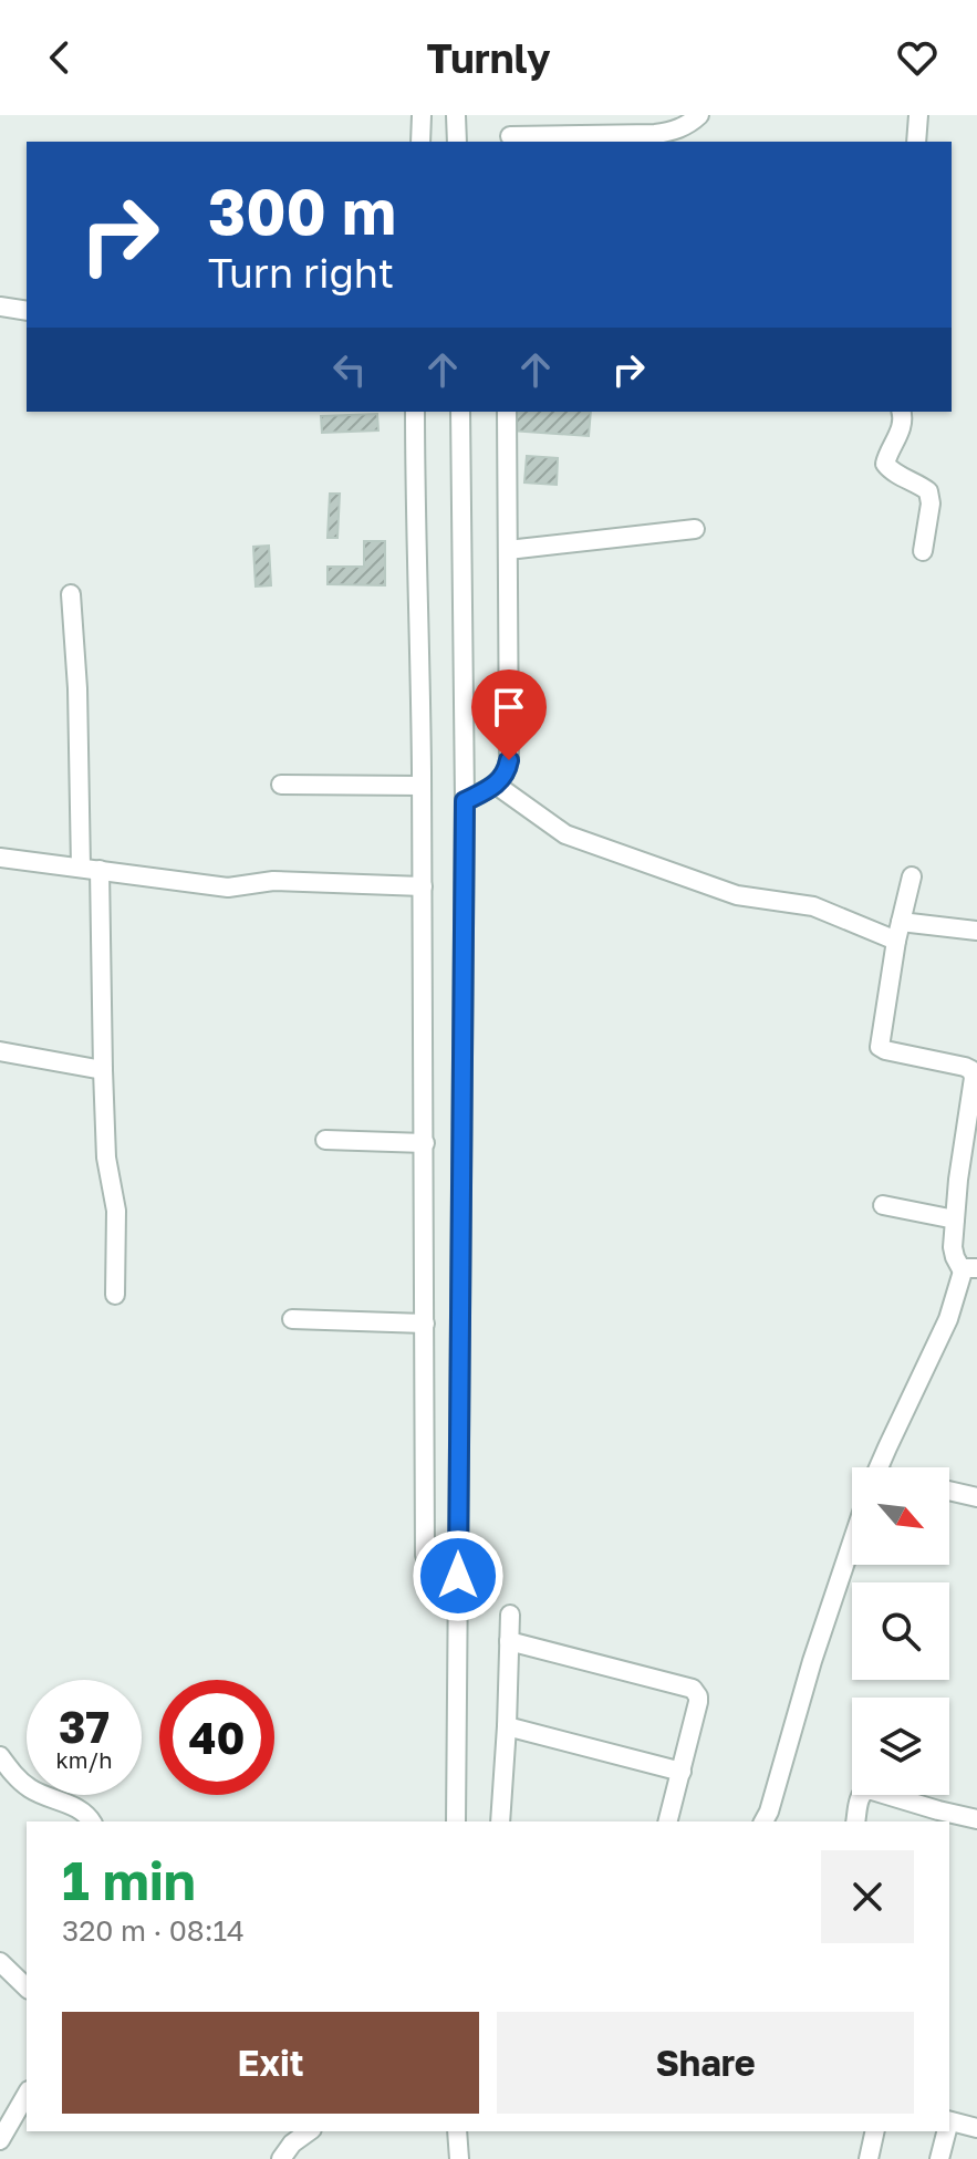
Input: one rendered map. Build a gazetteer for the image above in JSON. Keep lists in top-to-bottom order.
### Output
{
  "north": "bottom right",
  "page": {
    "header": "Turnly",
    "turn": ["300 m", "Turn right"],
    "speed": "37 km/h",
    "limit": "40",
    "heading": ["1 min", "320 m · 08:14"],
    "buttons": ["Exit", "Share"]
  }
}
